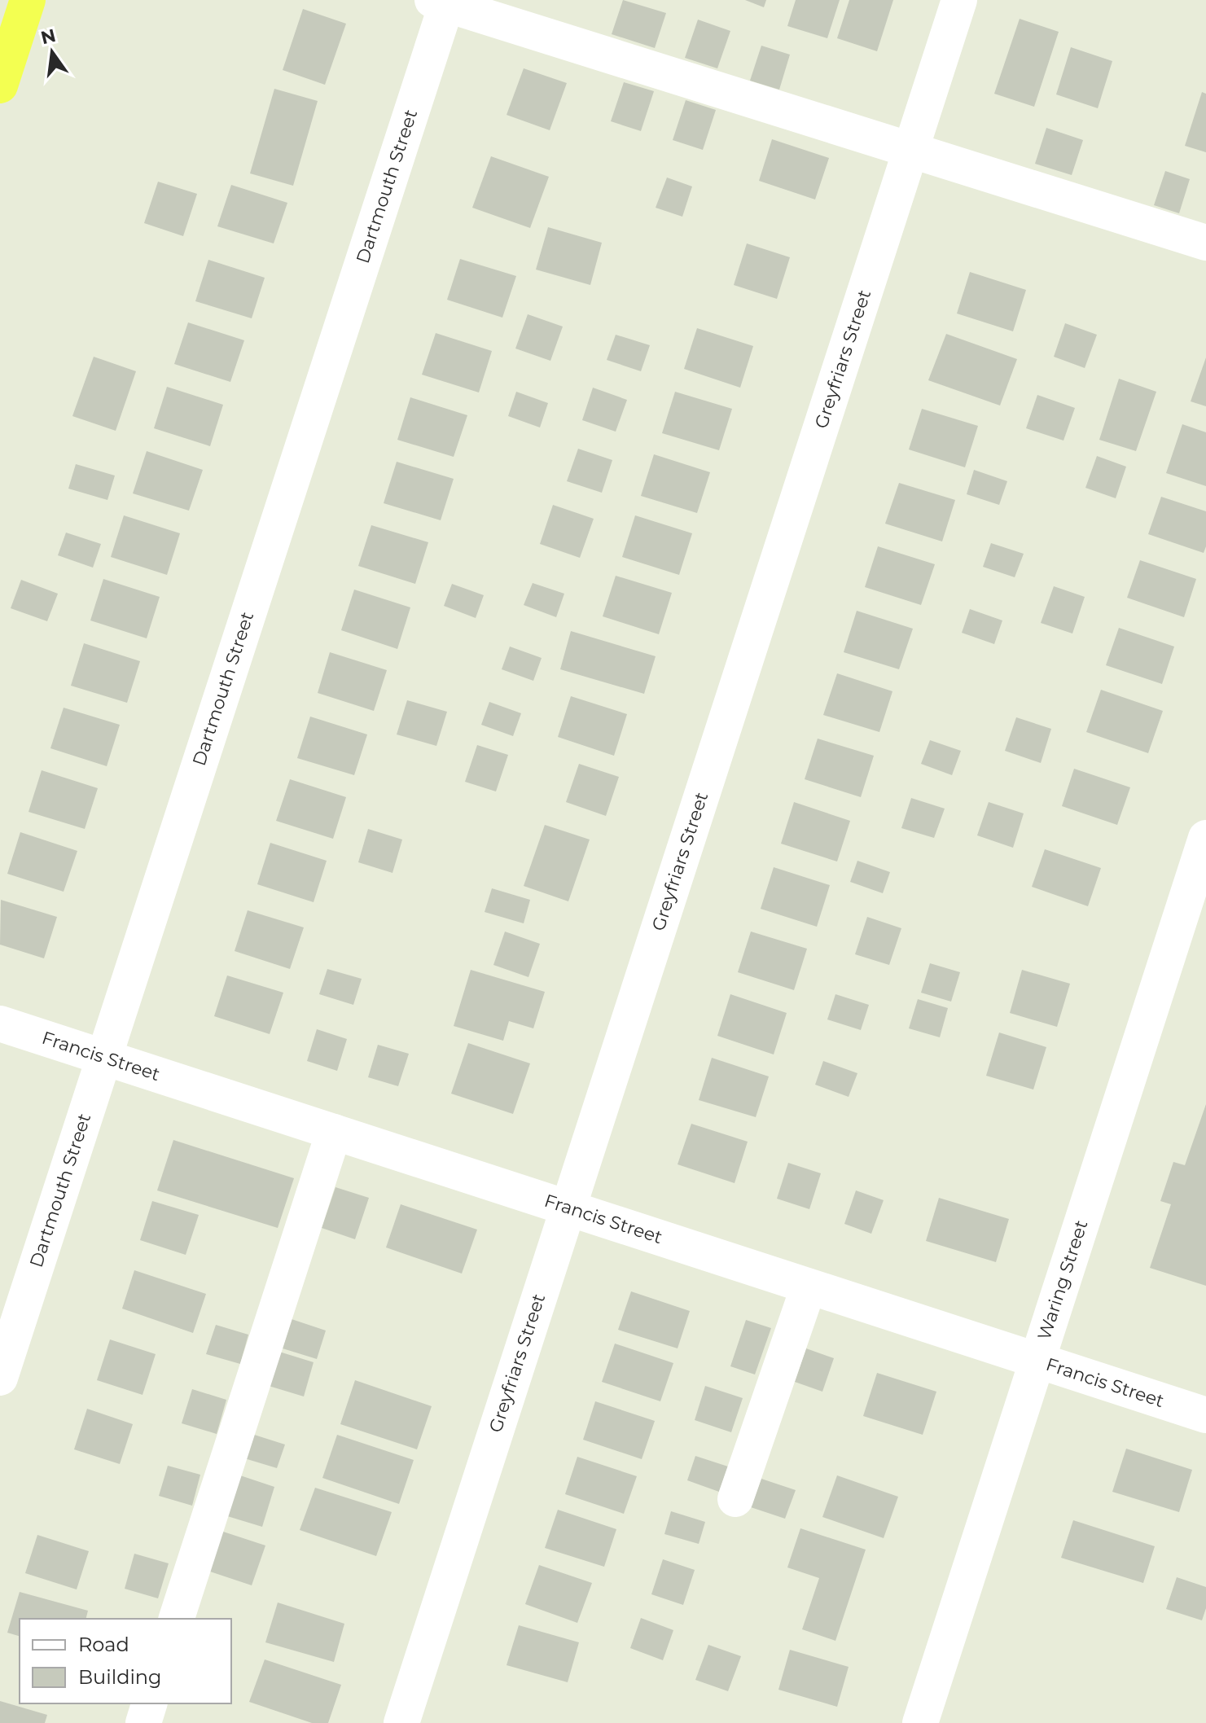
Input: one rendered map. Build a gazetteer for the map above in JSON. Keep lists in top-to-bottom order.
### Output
{
  "streets": {
    "street": [
      "Dartmouth Street",
      "Greyfriars Street",
      "Francis Street",
      "Waring Street"
    ]
  },
  "crossings": [
    ["Dartmouth Street", "Francis Street"],
    ["Greyfriars Street", "Francis Street"],
    ["Francis Street", "Waring Street"]
  ],
  "legend": ["Road", "Building"],
  "north": "top"
}
